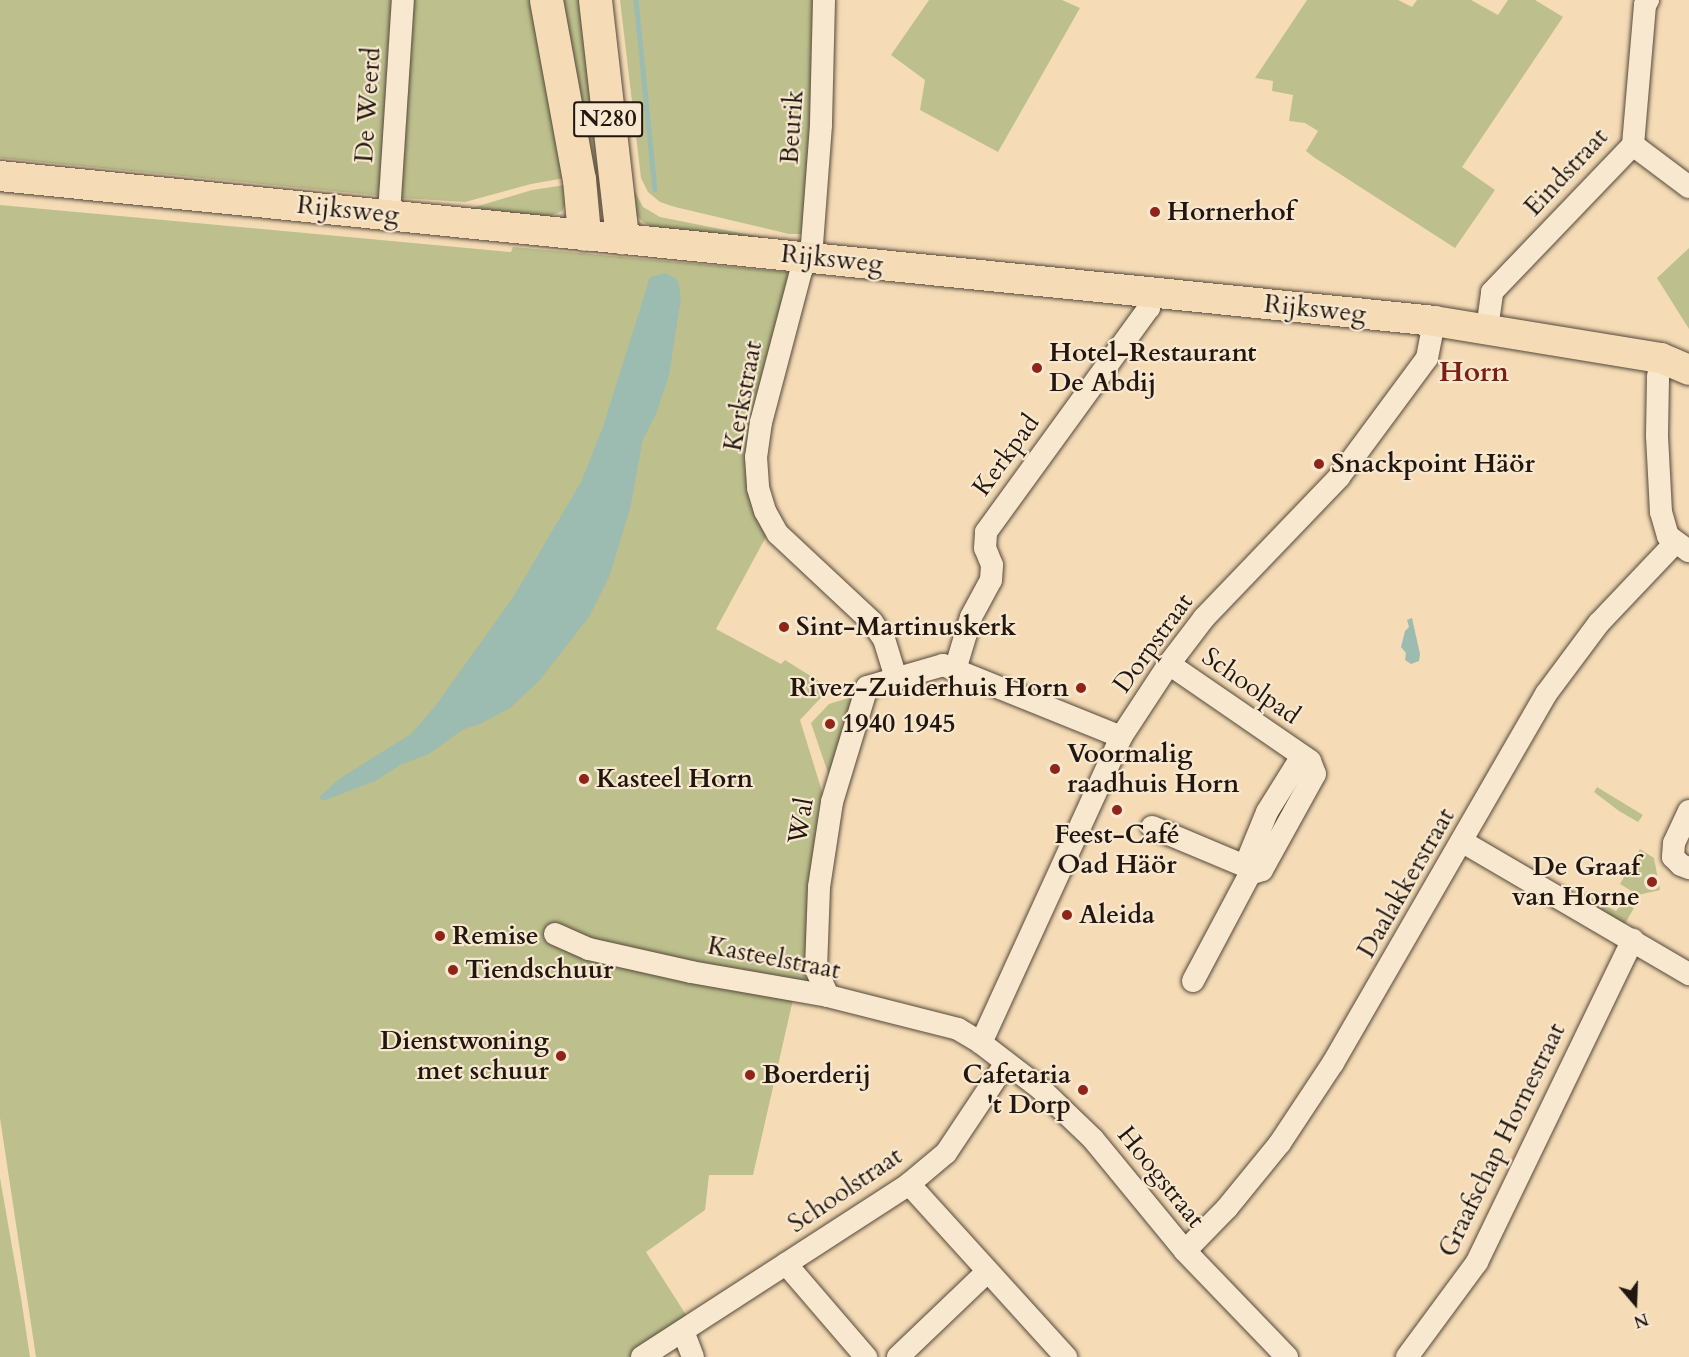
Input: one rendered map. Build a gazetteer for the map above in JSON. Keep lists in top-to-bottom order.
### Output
{
  "streets": {
    "highway": ["N280"],
    "main road": ["Rijksweg"],
    "street": [
      "De Weerd",
      "Beurik",
      "Eindstraat",
      "Kerkstraat",
      "Kerkpad",
      "Dorpstraat",
      "Schoolpad",
      "Wal",
      "Daalakkerstraat",
      "Kasteelstraat",
      "Graafschap Hornestraat",
      "Hoogstraat",
      "Schoolstraat"
    ]
  },
  "crossings": [
    ["De Weerd", "Rijksweg"],
    ["N280", "Rijksweg"],
    ["Beurik", "Rijksweg"],
    ["Beurik", "Kerkstraat"],
    ["Eindstraat", "Rijksweg"],
    ["Rijksweg", "Kerkstraat"],
    ["Rijksweg", "Kerkpad"],
    ["Rijksweg", "Dorpstraat"],
    ["Kerkstraat", "Wal"],
    ["Dorpstraat", "Schoolpad"],
    ["Dorpstraat", "Kasteelstraat"],
    ["Dorpstraat", "Hoogstraat"],
    ["Wal", "Kasteelstraat"],
    ["Daalakkerstraat", "Hoogstraat"],
    ["Kasteelstraat", "Hoogstraat"],
    ["Hoogstraat", "Schoolstraat"]
  ],
  "districts": ["Horn"],
  "places": [
    "Hornerhof",
    "Hotel-Restaurant De Abdij",
    "Snackpoint Häör",
    "Sint-Martinuskerk",
    "Rivez-Zuiderhuis Horn",
    "1940 1945",
    "Voormalig raadhuis Horn",
    "Kasteel Horn",
    "Feest-Café Oad Häör",
    "De Graaf van Horne",
    "Aleida",
    "Remise",
    "Tiendschuur",
    "Dienstwoning met schuur",
    "Boerderij",
    "Cafetaria 't Dorp"
  ],
  "north": "bottom"
}
